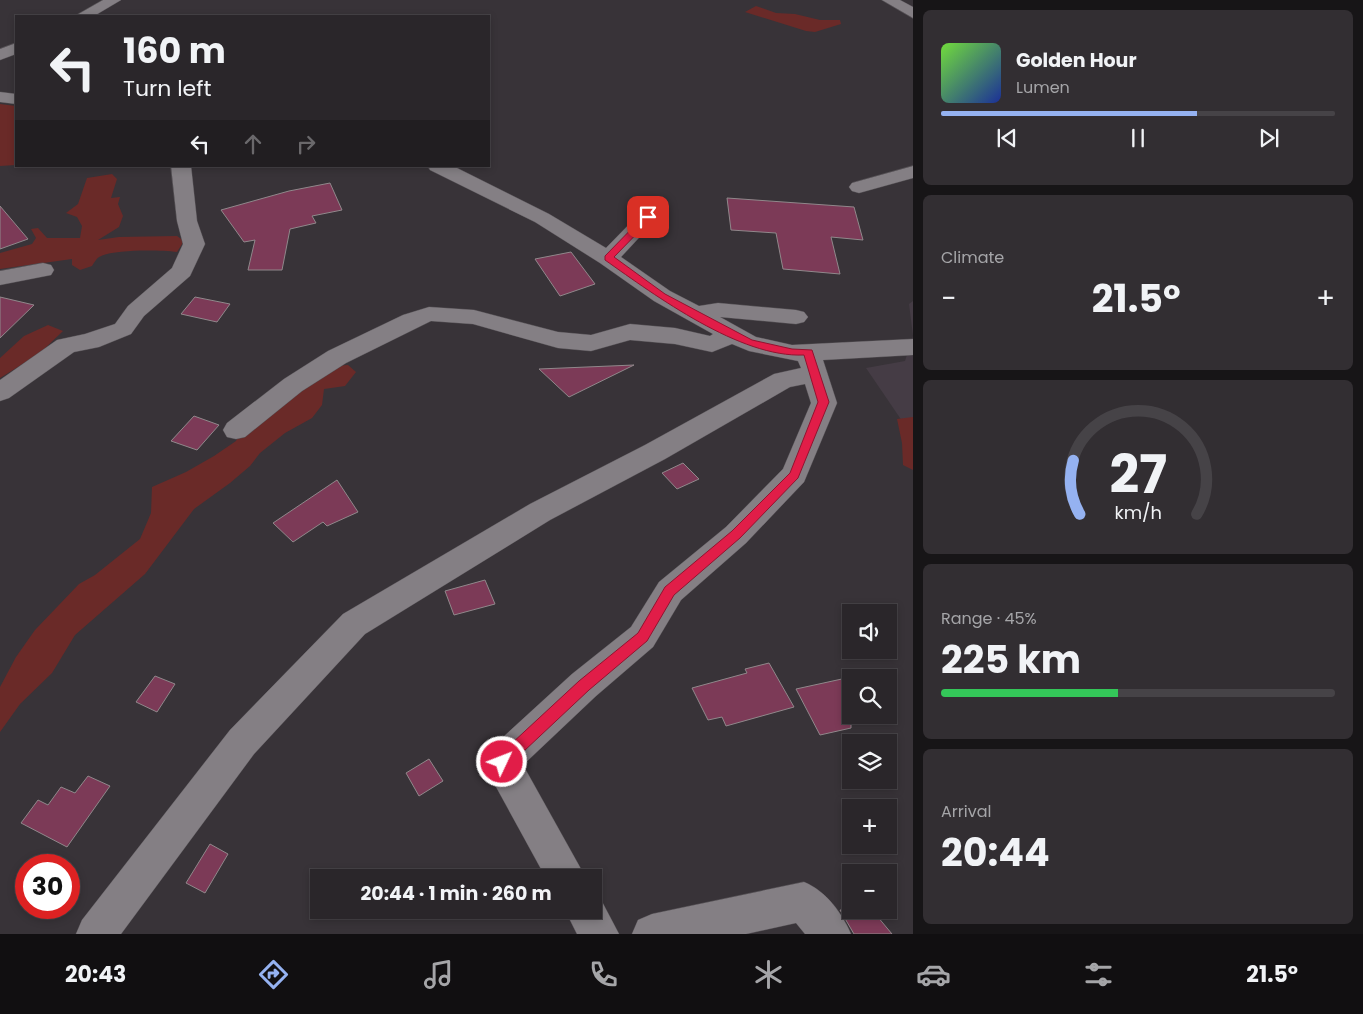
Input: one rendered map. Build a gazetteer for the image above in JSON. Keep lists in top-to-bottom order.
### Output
{
  "page": {
    "turn": ["160 m", "Turn left"],
    "song": ["Golden Hour", "Lumen"],
    "tile": [
      "Climate",
      ["Range · 45%", "225 km"],
      ["Arrival", "20:44"]
    ],
    "heat": ["−", "21.5°", "+"],
    "map_buttons": ["+", "−"],
    "limit": "30",
    "trip": "20:44 · 1 min · 260 m",
    "tabs": ["20:43", "21.5°"],
    "gauge": ["27", "km/h"]
  }
}
